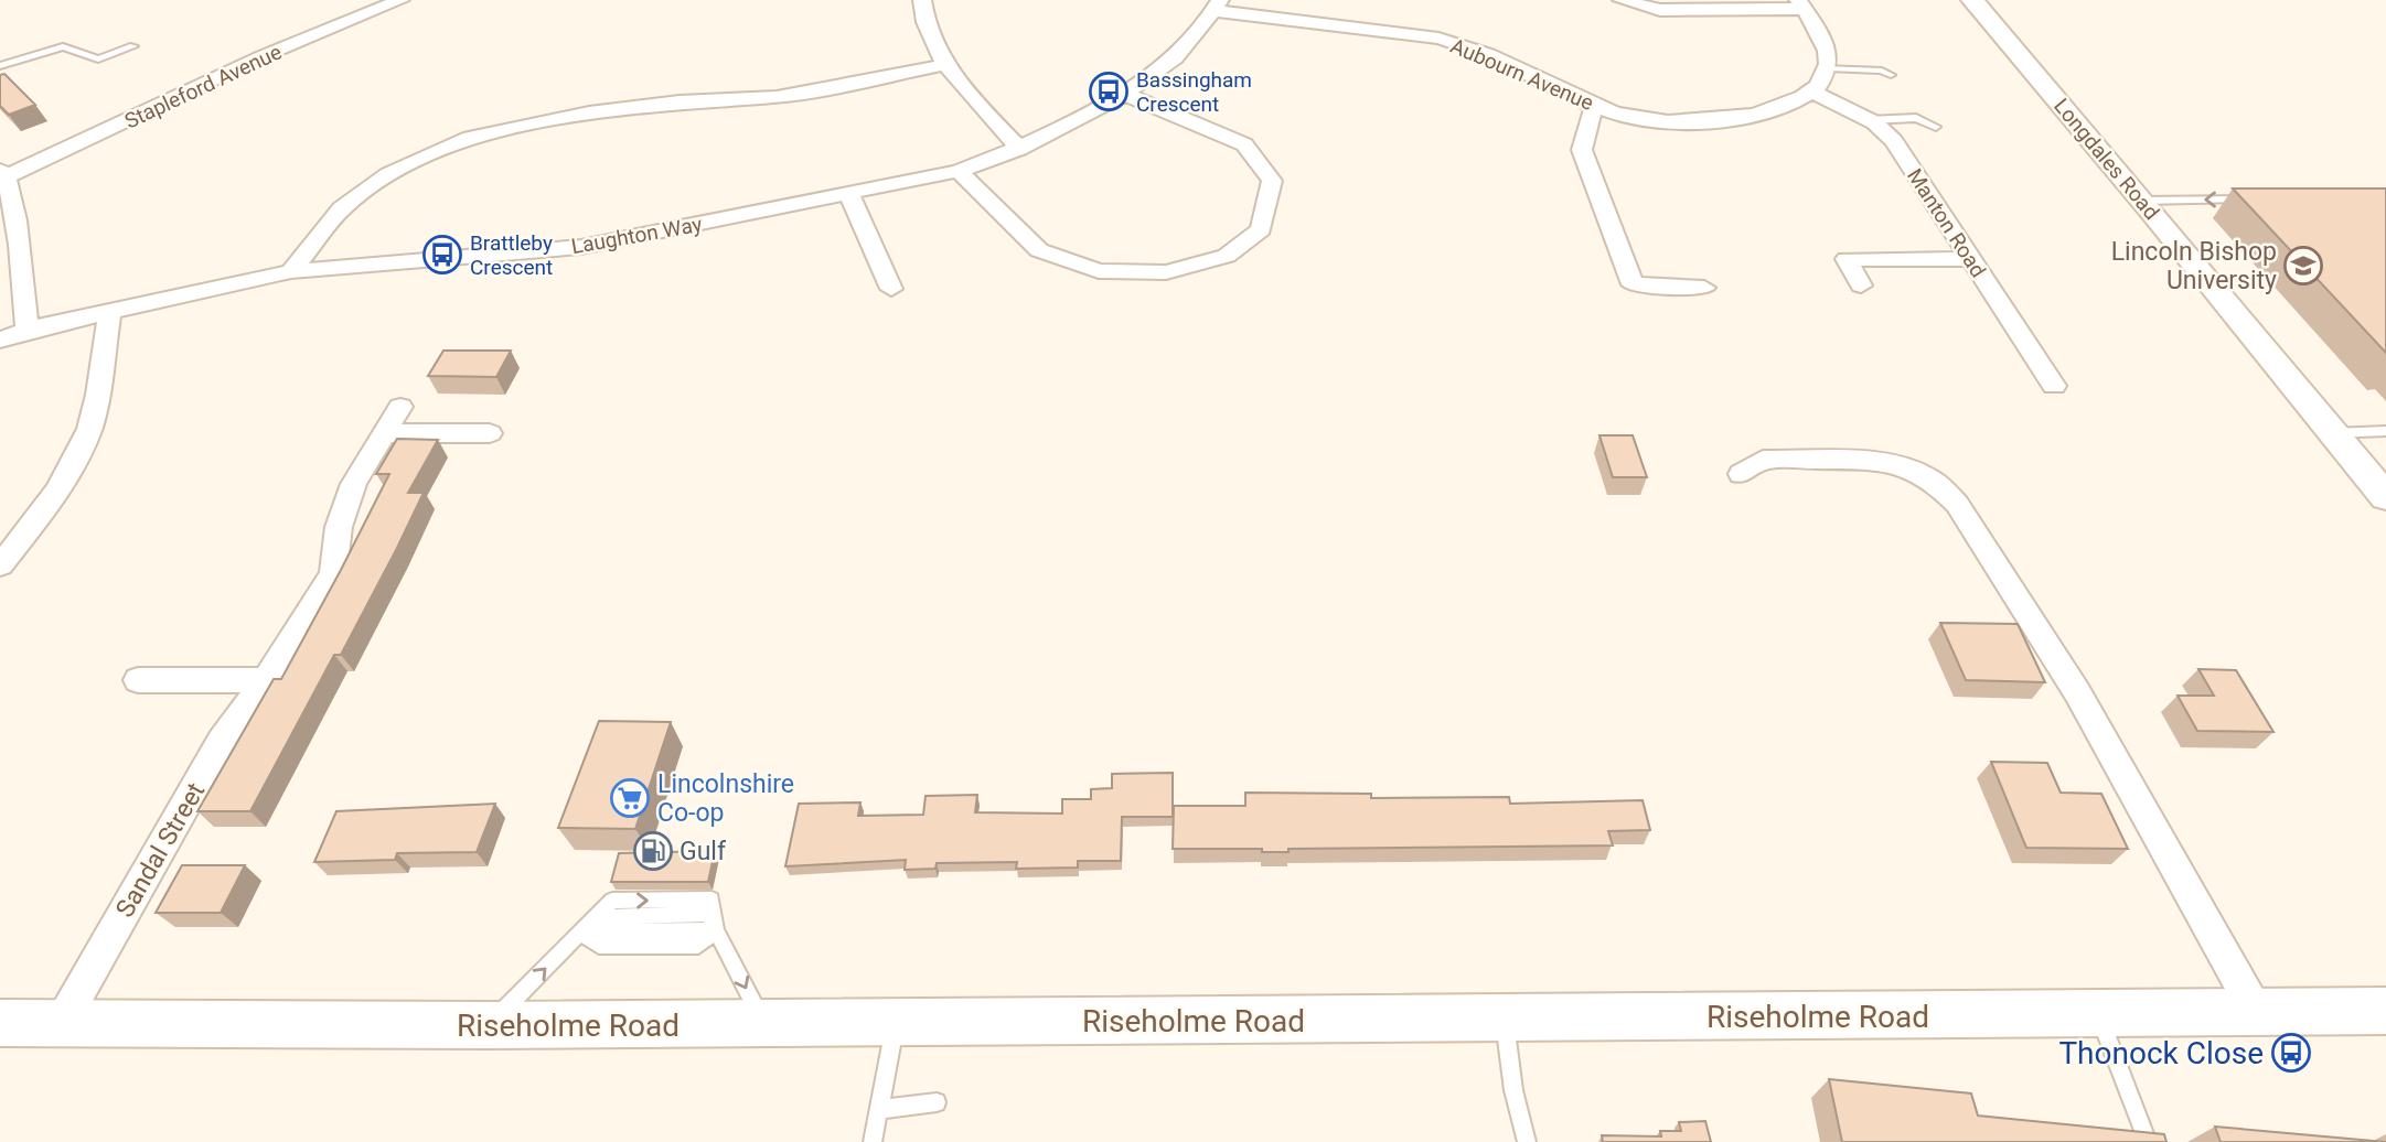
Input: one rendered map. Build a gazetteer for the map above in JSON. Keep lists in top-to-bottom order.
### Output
{
  "streets": {
    "main road": ["Longdales Road", "Riseholme Road"],
    "street": [
      "Aubourn Avenue",
      "Stapleford Avenue",
      "Manton Road",
      "Laughton Way",
      "Sandal Street"
    ]
  },
  "crossings": [
    ["Aubourn Avenue", "Manton Road"],
    ["Aubourn Avenue", "Laughton Way"],
    ["Sandal Street", "Riseholme Road"]
  ],
  "places": {
    "bus stop": ["Bassingham Crescent", "Brattleby Crescent", "Thonock Close"],
    "school or university": ["Lincoln Bishop University"],
    "supermarket": ["Lincolnshire Co-op"],
    "fuel station": ["Gulf"]
  }
}
